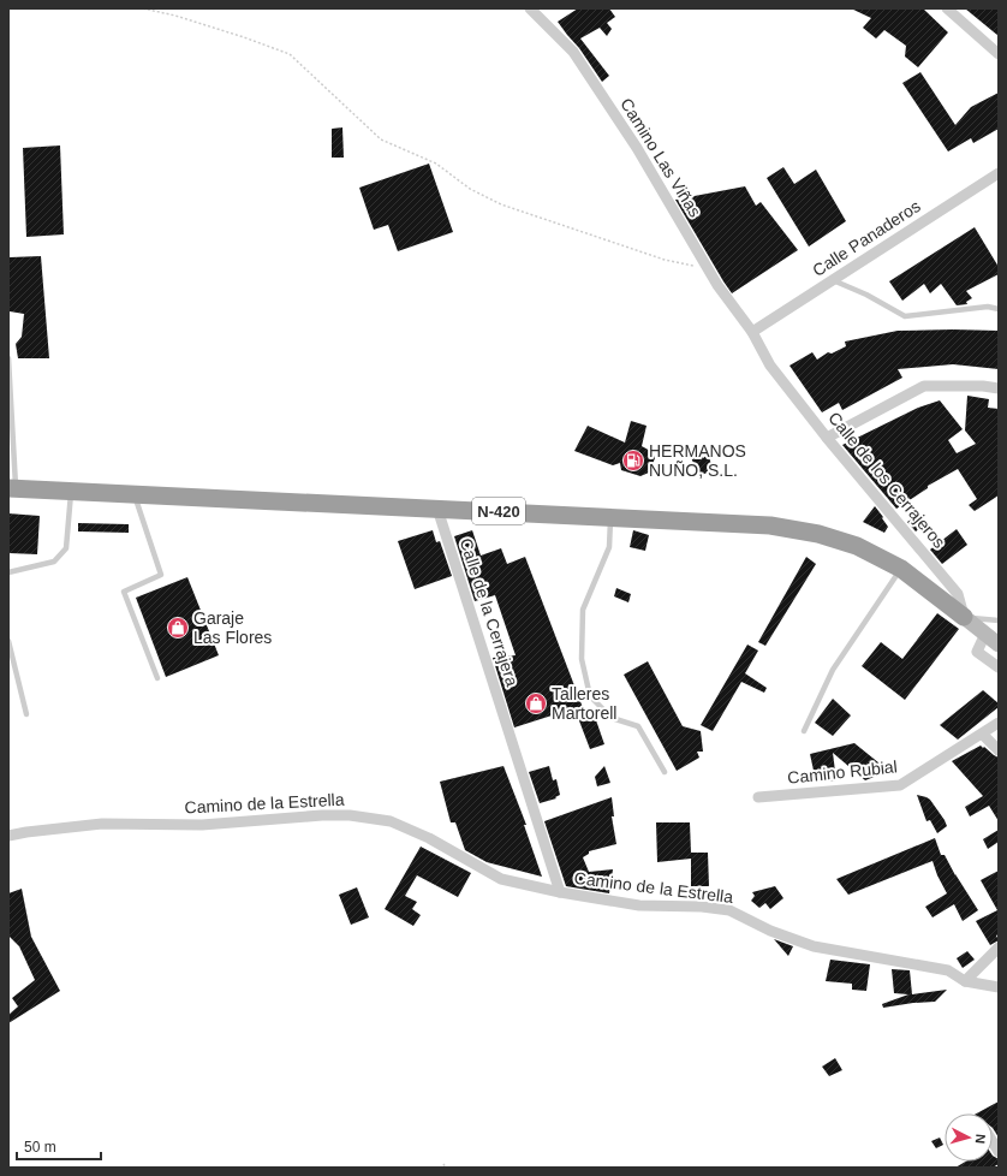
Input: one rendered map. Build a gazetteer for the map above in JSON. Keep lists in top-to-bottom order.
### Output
{
  "streets": {
    "highway": ["N-420"],
    "street": [
      "Camino Las Viñas",
      "Calle Panaderos",
      "Calle de los Cerrajeros",
      "Calle de la Cerrajera",
      "Camino Rubial",
      "Camino de la Estrella"
    ]
  },
  "crossings": [
    ["Camino Las Viñas", "Calle Panaderos"],
    ["Camino Las Viñas", "Calle de los Cerrajeros"],
    ["Calle Panaderos", "Calle de los Cerrajeros"],
    ["Calle de los Cerrajeros", "N-420"],
    ["N-420", "Calle de la Cerrajera"],
    ["Calle de la Cerrajera", "Camino de la Estrella"]
  ],
  "places": {
    "fuel station": ["HERMANOS NUÑO, S.L."],
    "shop": ["Garaje Las Flores", "Talleres Martorell"]
  },
  "scale_bar": "50 m",
  "north": "right"
}
